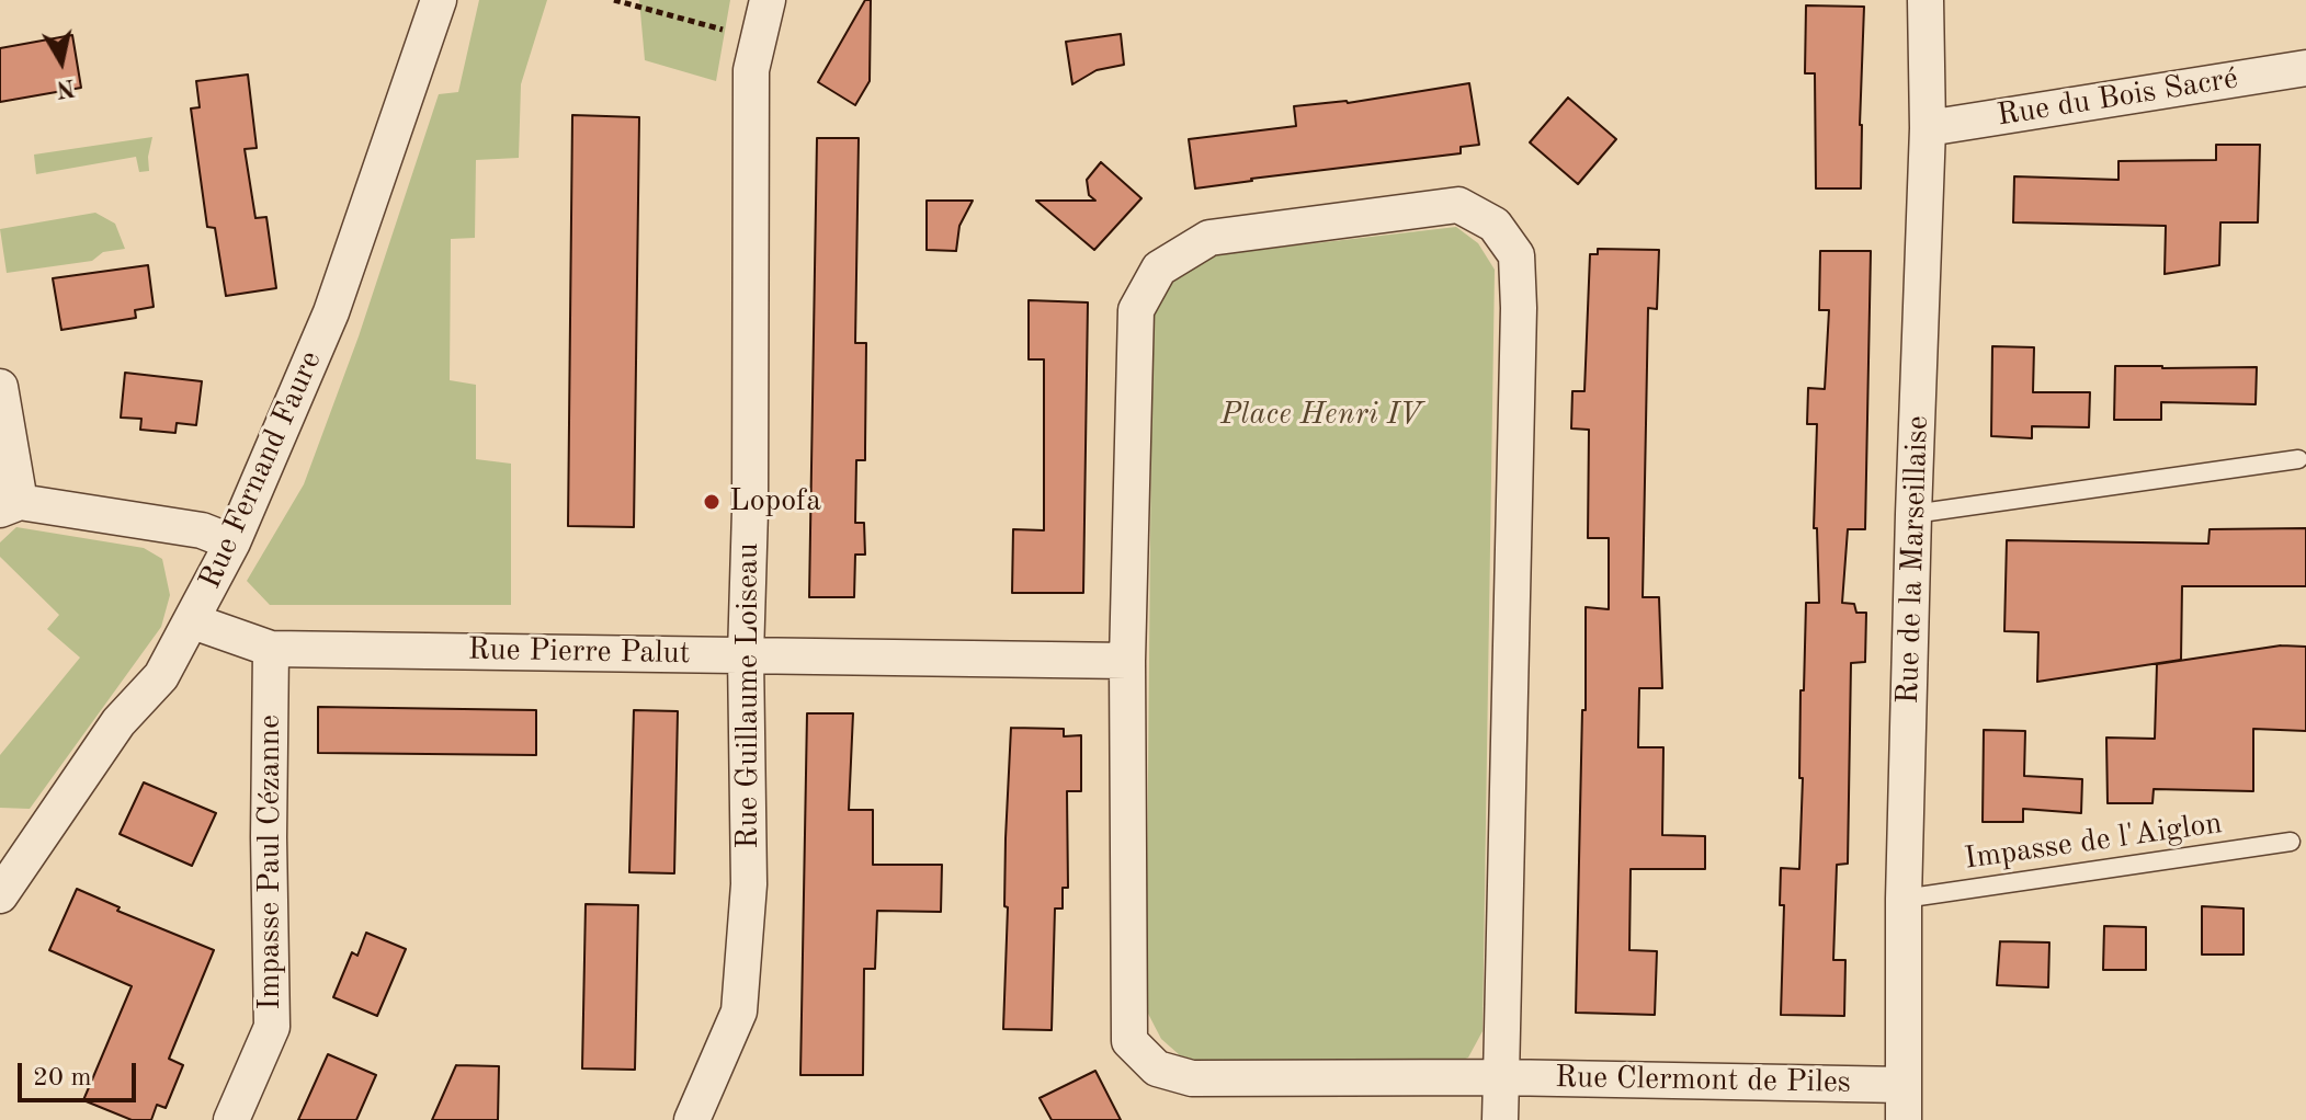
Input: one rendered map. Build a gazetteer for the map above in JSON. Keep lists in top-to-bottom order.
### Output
{
  "streets": {
    "street": [
      "Rue du Bois Sacré",
      "Rue Fernand Faure",
      "Rue de la Marseillaise",
      "Rue Pierre Palut",
      "Rue Guillaume Loiseau",
      "Impasse Paul Cézanne",
      "Rue Clermont de Piles"
    ],
    "lane": ["Impasse de l'Aiglon"]
  },
  "crossings": [
    ["Rue du Bois Sacré", "Rue de la Marseillaise"],
    ["Rue Fernand Faure", "Rue Pierre Palut"],
    ["Rue de la Marseillaise", "Impasse de l'Aiglon"],
    ["Rue de la Marseillaise", "Rue Clermont de Piles"],
    ["Rue Pierre Palut", "Rue Guillaume Loiseau"],
    ["Rue Pierre Palut", "Impasse Paul Cézanne"]
  ],
  "parks": ["Place Henri IV"],
  "places": ["Lopofa"],
  "scale_bar": "20 m",
  "north": "bottom"
}
